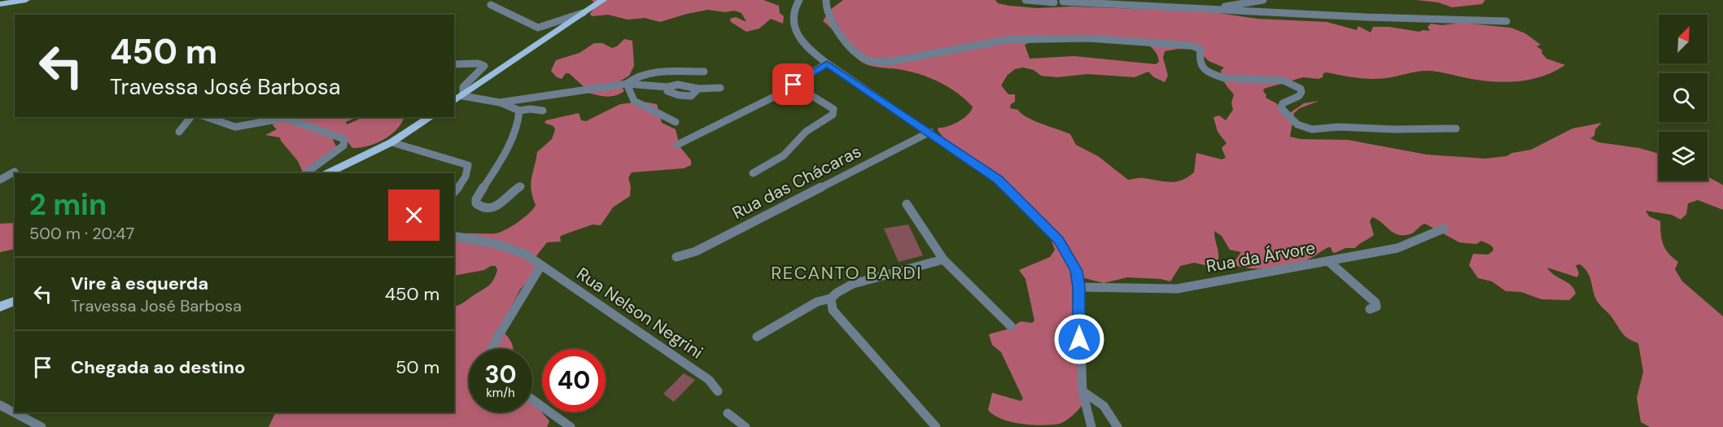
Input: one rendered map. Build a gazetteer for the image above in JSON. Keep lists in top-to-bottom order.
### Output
{
  "streets": {
    "street": ["Rua das Chácaras", "Rua da Árvore", "Rua Nelson Negrini"]
  },
  "districts": ["RECANTO BARDI"],
  "north": "top right",
  "page": {
    "turn": ["450 m", "Travessa José Barbosa"],
    "heading": ["2 min", "500 m · 20:47"],
    "list": [
      {
        "name": "Vire à esquerda",
        "note": "Travessa José Barbosa",
        "value": "450 m"
      },
      {
        "name": "Chegada ao destino",
        "value": "50 m"
      }
    ],
    "speed": "30 km/h",
    "limit": "40"
  }
}
